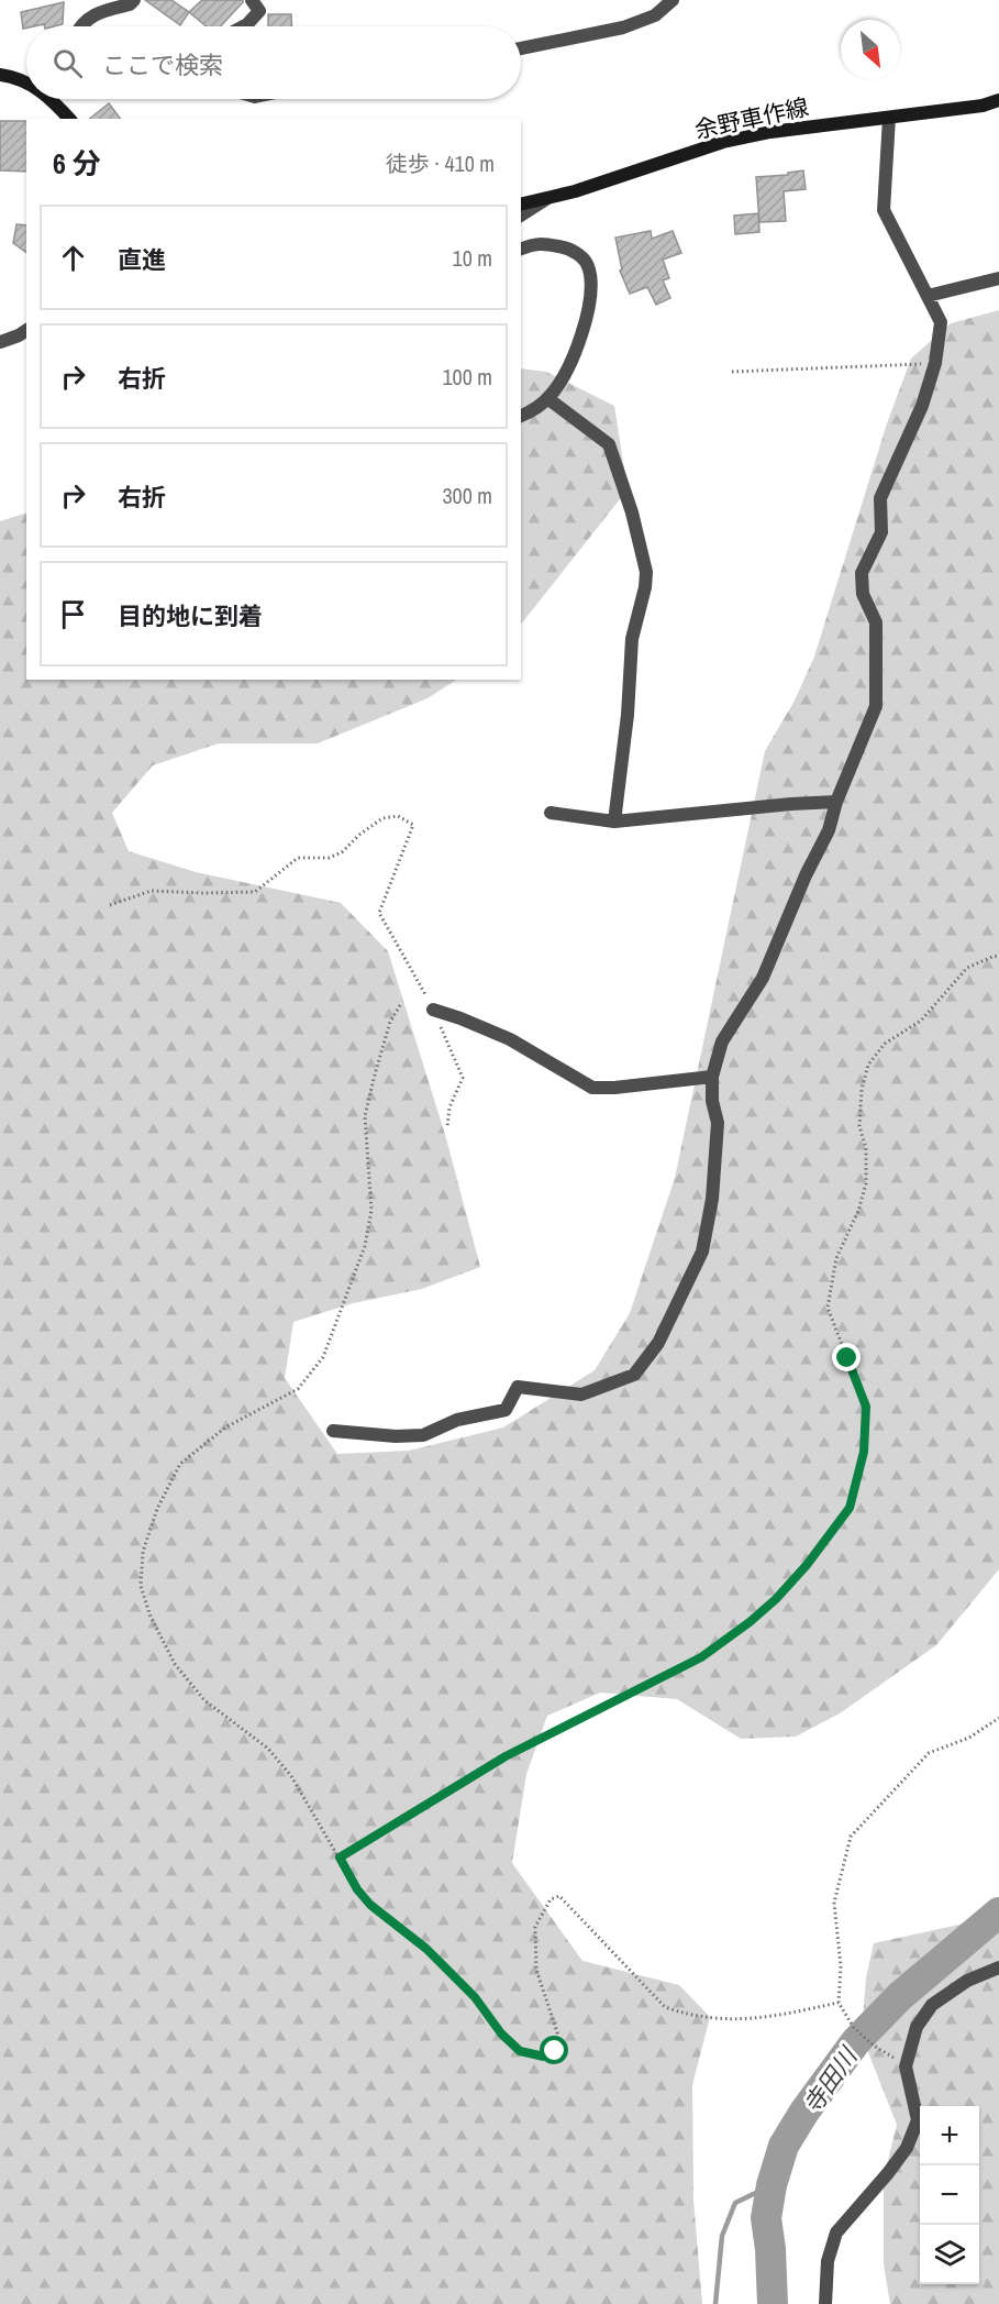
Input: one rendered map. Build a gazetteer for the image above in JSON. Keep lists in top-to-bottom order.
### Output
{
  "streets": {
    "main road": ["余野車作線"]
  },
  "water": ["寺田川"],
  "north": "bottom right",
  "page": {
    "search": "ここで検索",
    "heading": ["6 分", "徒歩 · 410 m"],
    "list": [
      ["直進", "10 m"],
      ["右折", "100 m"],
      ["右折", "300 m"],
      "目的地に到着"
    ],
    "map_buttons": ["+", "−"]
  }
}
